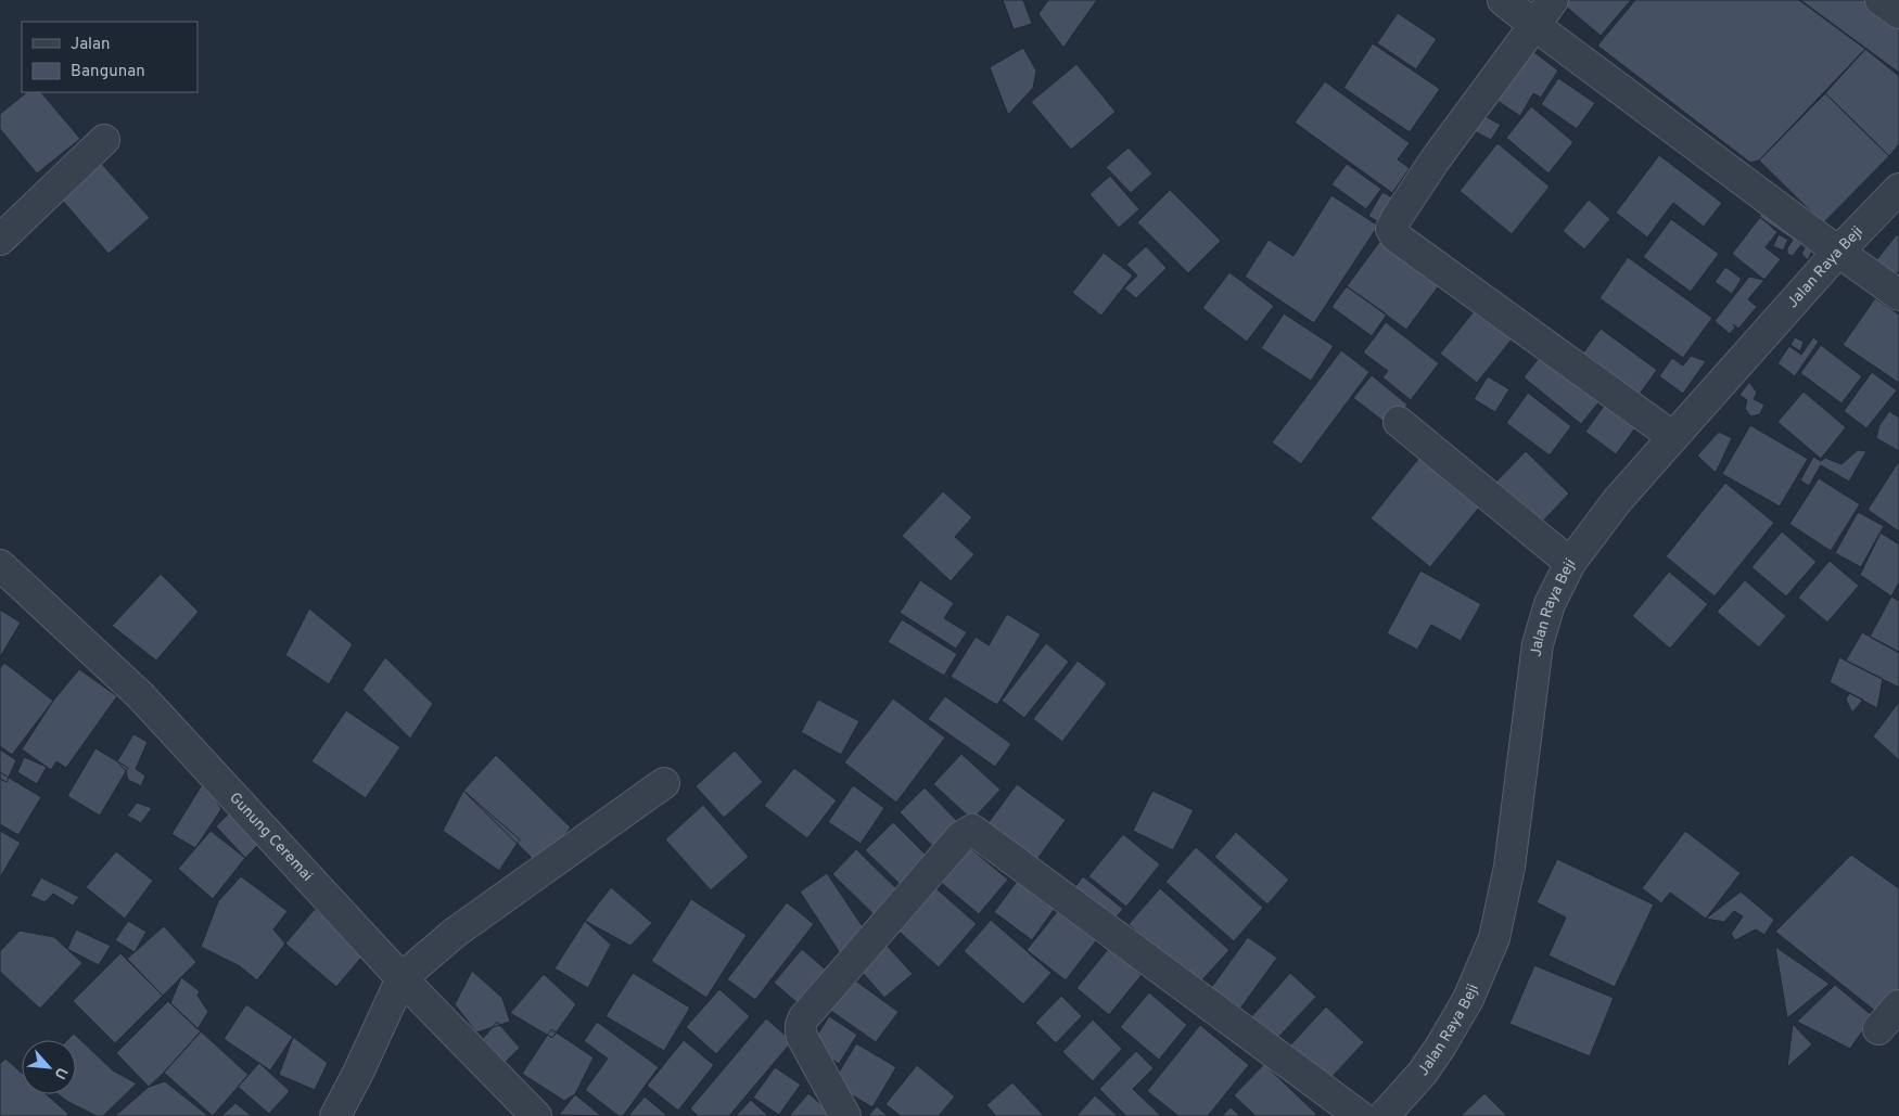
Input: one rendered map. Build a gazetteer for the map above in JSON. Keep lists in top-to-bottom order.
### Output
{
  "streets": {
    "street": ["Jalan Raya Beji", "Gunung Ceremai"]
  },
  "legend": ["Jalan", "Bangunan"],
  "north": "bottom right"
}
